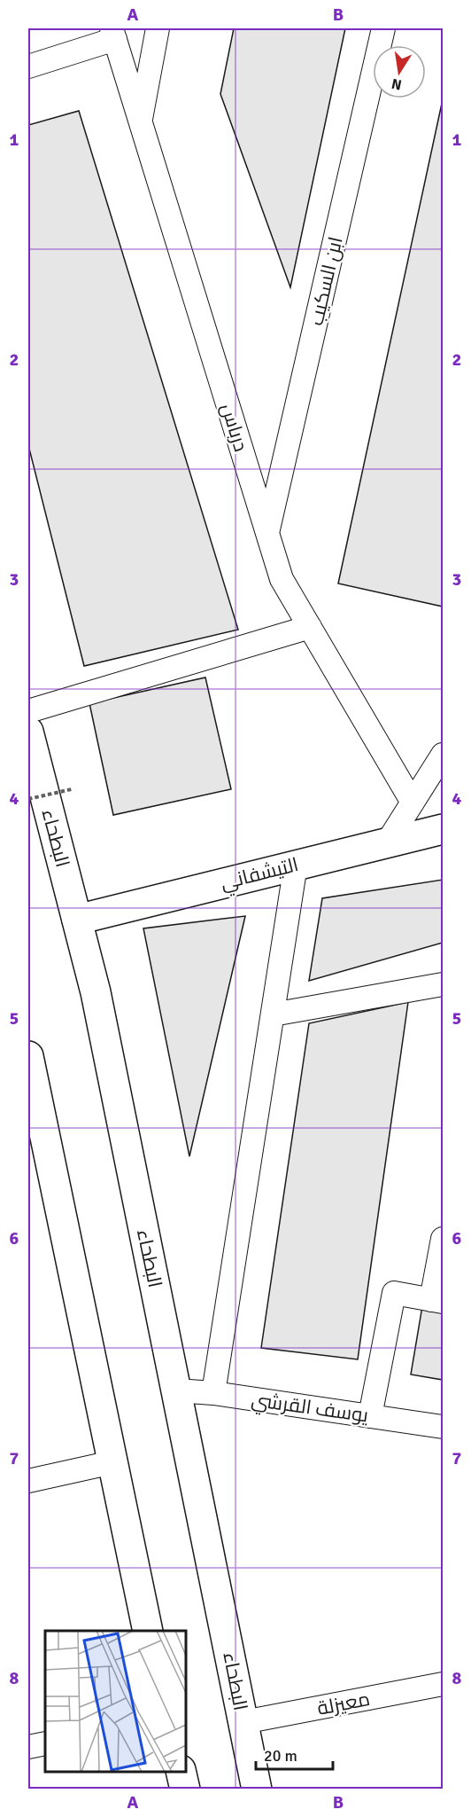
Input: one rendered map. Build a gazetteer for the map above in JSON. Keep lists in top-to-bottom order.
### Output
{
  "streets": {
    "main road": ["البطحاء", "التيشفاني"],
    "street": [
      "ابن السكيب",
      "درباس",
      "يوسف القرشي",
      "معيزلة"
    ]
  },
  "crossings": [
    ["ابن السكيب", "درباس"],
    ["البطحاء", "التيشفاني"],
    ["البطحاء", "يوسف القرشي"],
    ["البطحاء", "معيزلة"]
  ],
  "scale_bar": "20 m",
  "north": "bottom",
  "grid": {
    "columns": ["A", "B"],
    "rows": [
      "1",
      "2",
      "3",
      "4",
      "5",
      "6",
      "7",
      "8"
    ]
  }
}
